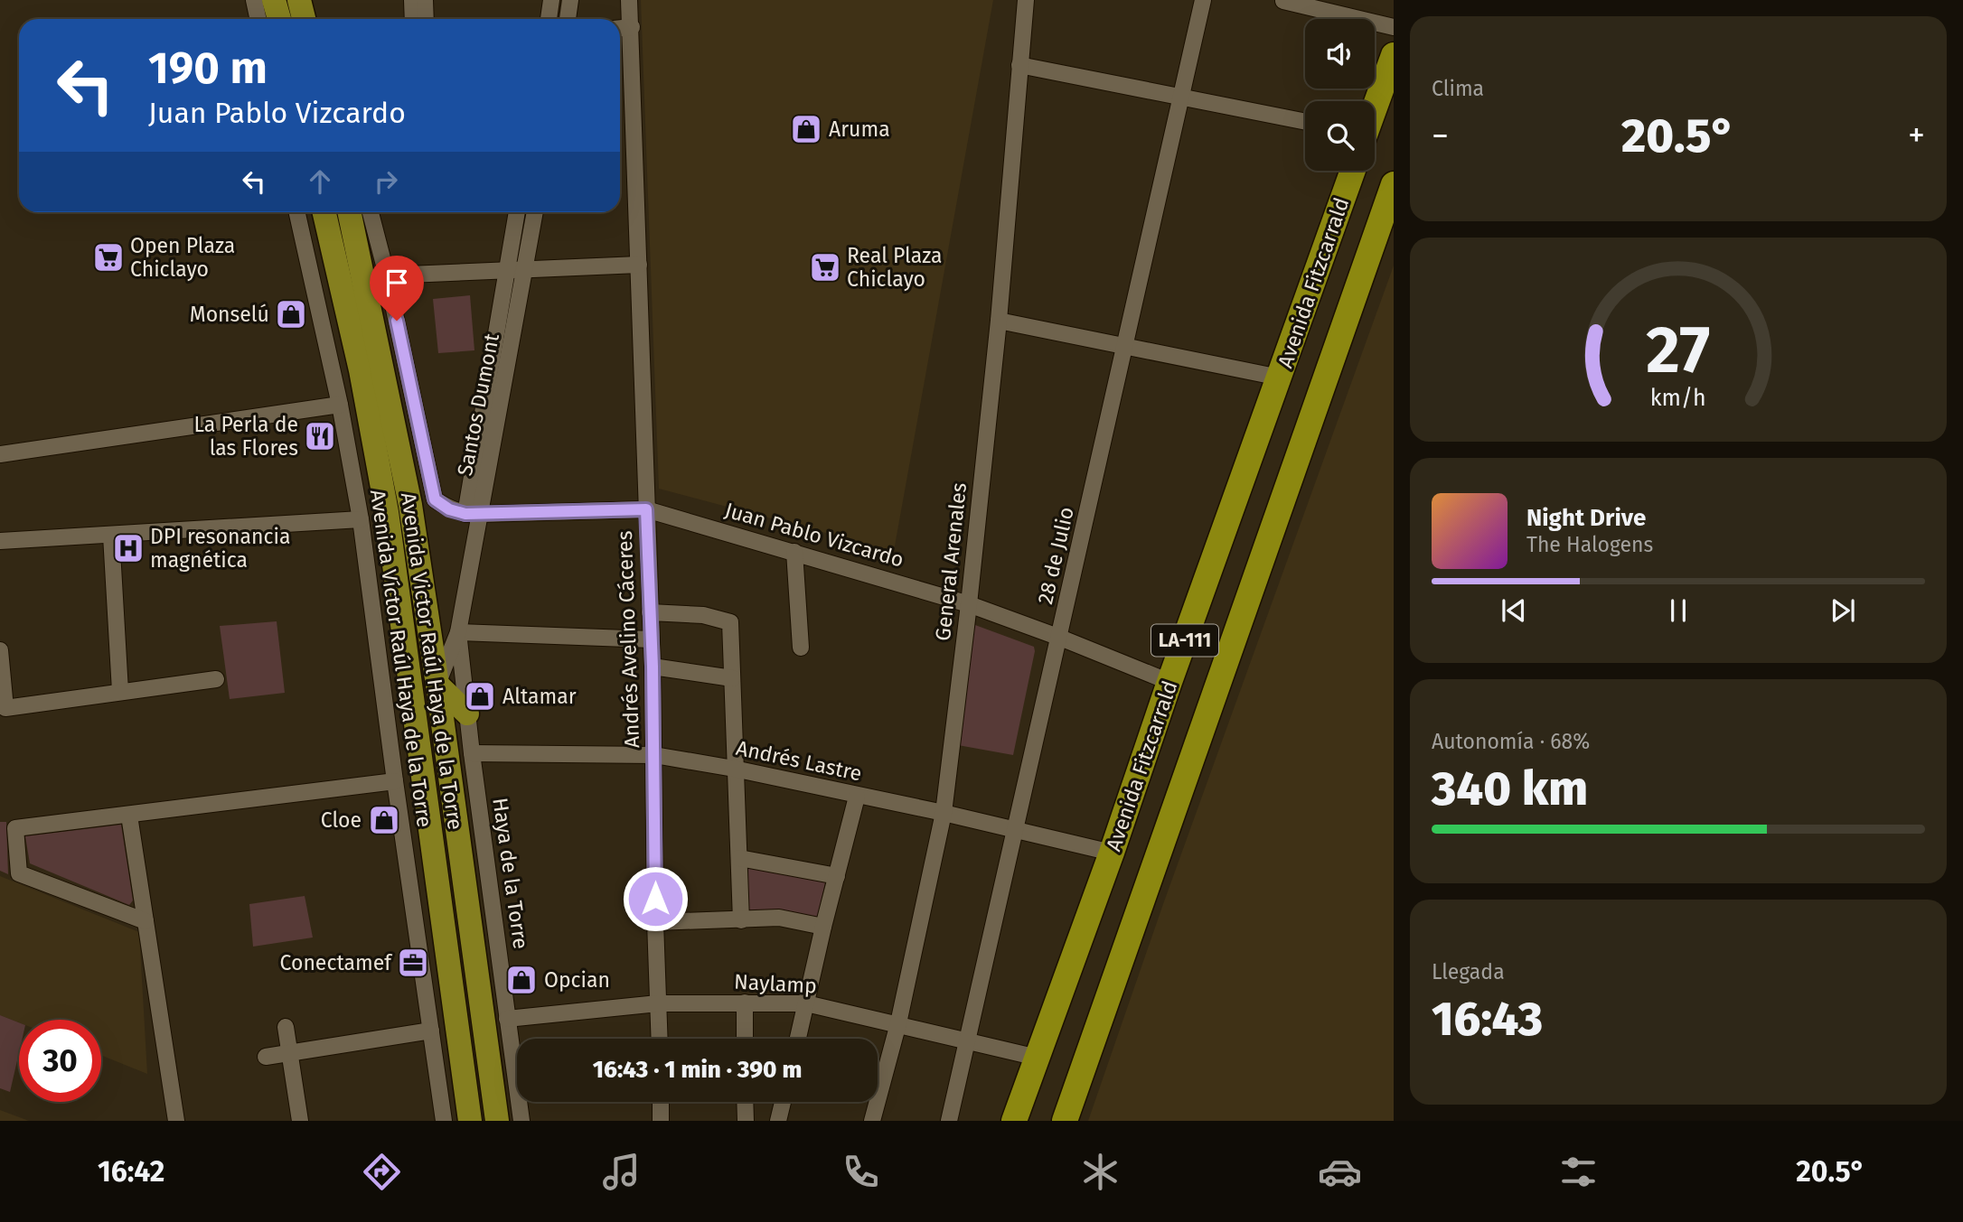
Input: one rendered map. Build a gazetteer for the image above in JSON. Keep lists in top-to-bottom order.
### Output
{
  "streets": {
    "highway": ["Avenida Fitzcarrald", "LA-111"],
    "main road": ["Avenida Victor Raúl Haya de la Torre"],
    "street": [
      "Santos Dumont",
      "Juan Pablo Vizcardo",
      "28 de Julio",
      "General Arenales",
      "Andrés Avelino Cáceres",
      "Avenida Víctor Raúl Haya de la Torre",
      "Andrés Lastre",
      "Haya de la Torre",
      "Naylamp"
    ]
  },
  "crossings": [
    ["Avenida Fitzcarrald", "Juan Pablo Vizcardo"],
    ["Avenida Fitzcarrald", "Andrés Lastre"],
    ["Avenida Fitzcarrald", "Naylamp"],
    ["Santos Dumont", "Juan Pablo Vizcardo"],
    ["Santos Dumont", "Avenida Victor Raúl Haya de la Torre"],
    ["Santos Dumont", "Haya de la Torre"],
    ["Juan Pablo Vizcardo", "28 de Julio"],
    ["Juan Pablo Vizcardo", "General Arenales"],
    ["Juan Pablo Vizcardo", "Andrés Avelino Cáceres"],
    ["28 de Julio", "Andrés Lastre"],
    ["28 de Julio", "Naylamp"],
    ["General Arenales", "Andrés Lastre"],
    ["General Arenales", "Naylamp"],
    ["Andrés Avelino Cáceres", "Andrés Lastre"],
    ["Andrés Avelino Cáceres", "Naylamp"],
    ["Andrés Lastre", "Haya de la Torre"],
    ["Haya de la Torre", "Naylamp"]
  ],
  "places": {
    "shop": [
      "Aruma",
      "Monselú",
      "Altamar",
      "Cloe",
      "Opcian"
    ],
    "supermarket": ["Open Plaza Chiclayo", "Real Plaza Chiclayo"],
    "restaurant": ["La Perla de las Flores"],
    "hospital": ["DPI resonancia magnética"],
    "office": ["Conectamef"]
  },
  "page": {
    "tile": [
      "Clima",
      ["Autonomía · 68%", "340 km"],
      ["Llegada", "16:43"]
    ],
    "turn": ["190 m", "Juan Pablo Vizcardo"],
    "heat": ["−", "20.5°", "+"],
    "song": ["Night Drive", "The Halogens"],
    "limit": "30",
    "trip": "16:43 · 1 min · 390 m",
    "tabs": ["16:42", "20.5°"],
    "gauge": ["27", "km/h"]
  }
}
